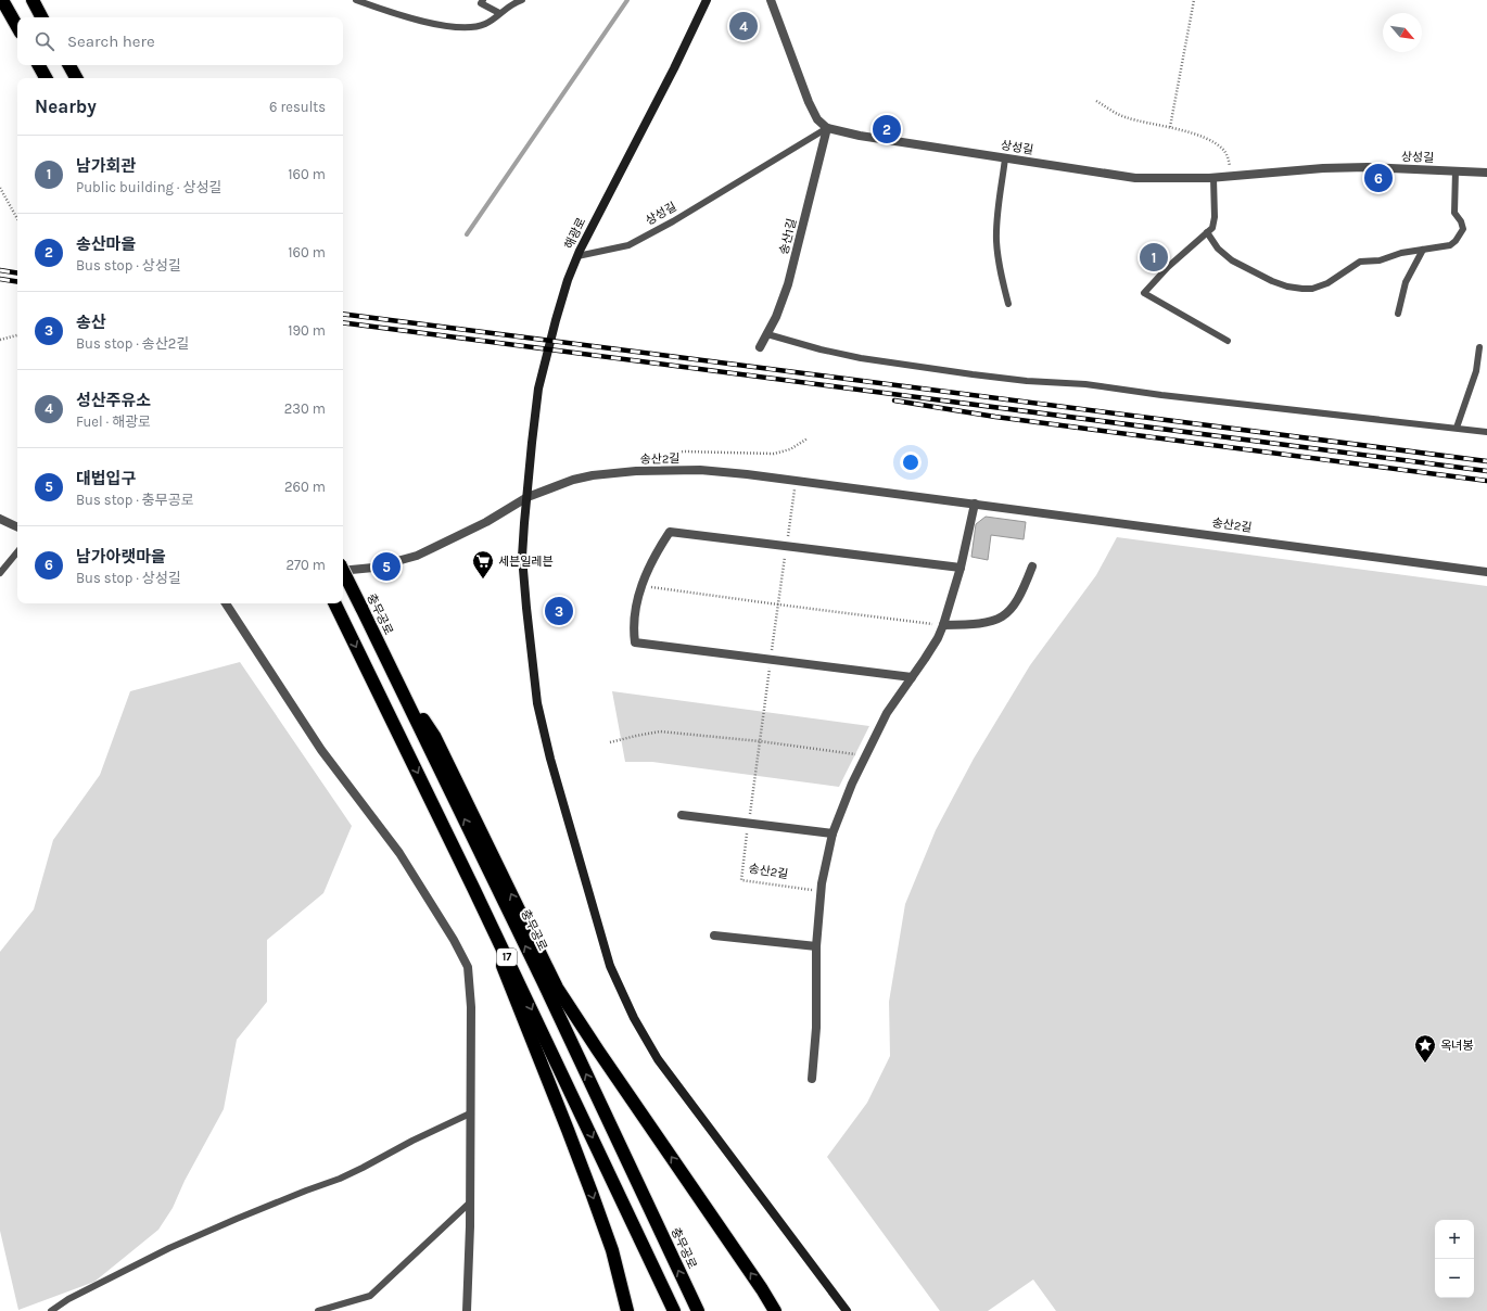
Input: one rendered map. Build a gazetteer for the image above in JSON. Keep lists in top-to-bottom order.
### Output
{
  "streets": {
    "highway": ["충무공로", "17"],
    "main road": ["해광로"],
    "street": ["상성길", "송산1길", "송산2길"]
  },
  "crossings": [
    ["상성길", "해광로"],
    ["상성길", "송산1길"],
    ["해광로", "송산2길"]
  ],
  "places": {
    "supermarket": ["세븐일레븐"],
    "place": ["옥녀봉"]
  },
  "north": "bottom right",
  "page": {
    "pins": [
      "4",
      "2",
      "6",
      "1",
      "5",
      "3"
    ],
    "search": "Search here",
    "heading": ["Nearby", "6 results"],
    "list": [
      {
        "mark": "1",
        "name": "남가회관",
        "note": "Public building · 상성길",
        "value": "160 m"
      },
      {
        "mark": "2",
        "name": "송산마을",
        "note": "Bus stop · 상성길",
        "value": "160 m"
      },
      {
        "mark": "3",
        "name": "송산",
        "note": "Bus stop · 송산2길",
        "value": "190 m"
      },
      {
        "mark": "4",
        "name": "성산주유소",
        "note": "Fuel · 해광로",
        "value": "230 m"
      },
      {
        "mark": "5",
        "name": "대법입구",
        "note": "Bus stop · 충무공로",
        "value": "260 m"
      },
      {
        "mark": "6",
        "name": "남가아랫마을",
        "note": "Bus stop · 상성길",
        "value": "270 m"
      }
    ],
    "map_buttons": ["+", "−"]
  }
}
